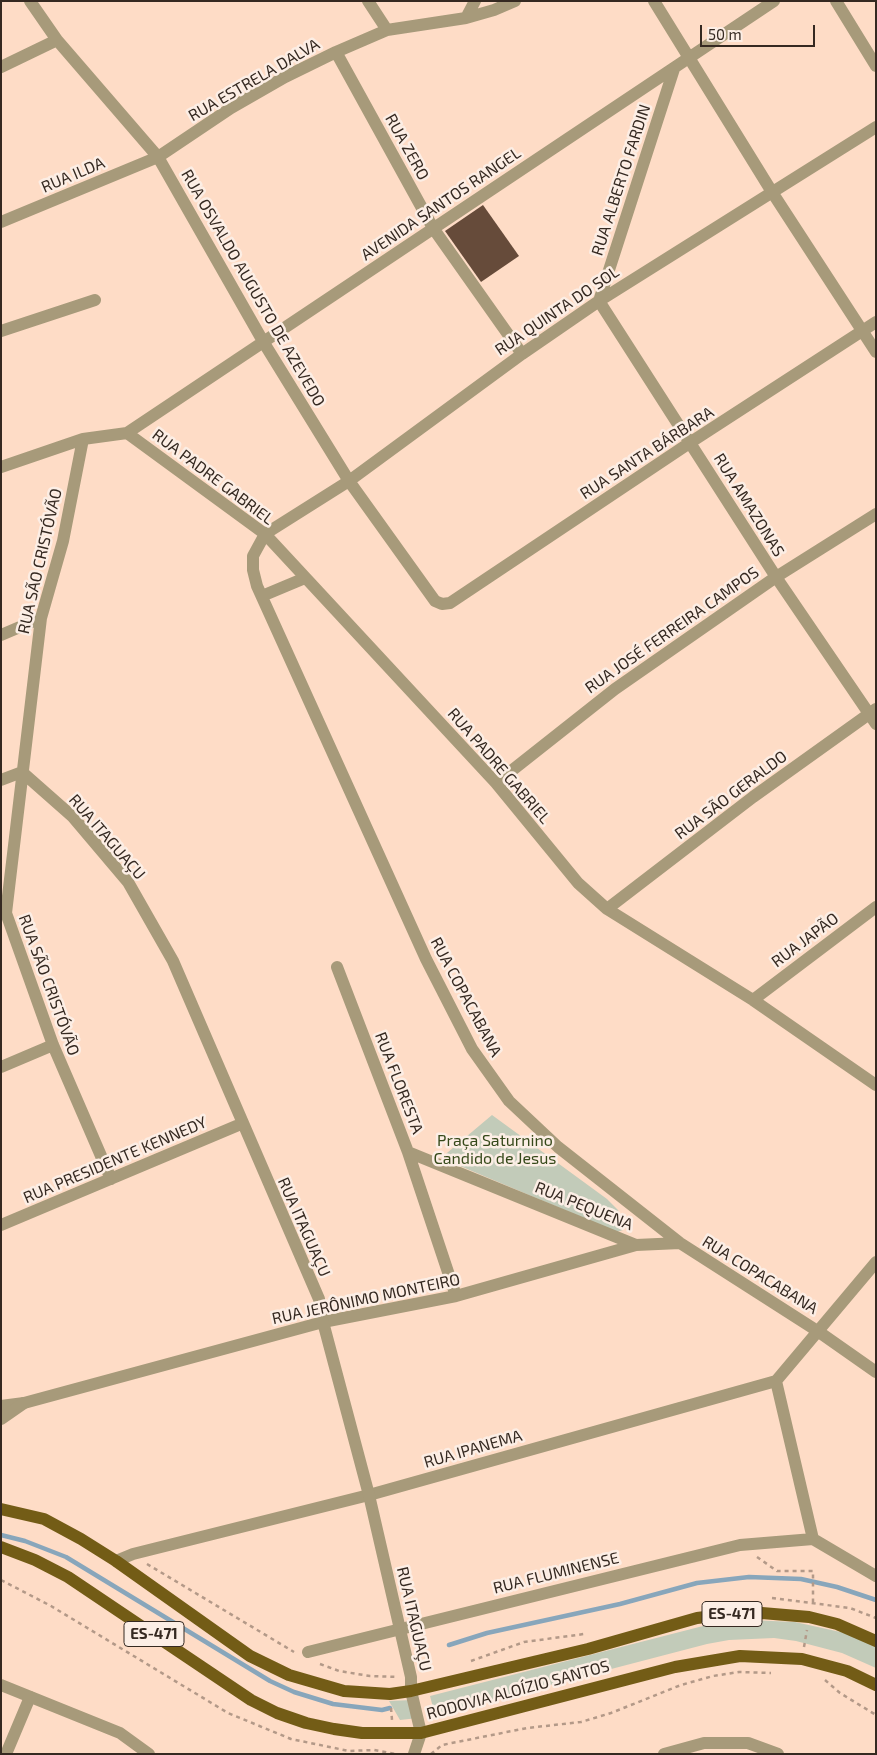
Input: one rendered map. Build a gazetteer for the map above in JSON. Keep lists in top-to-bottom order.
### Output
{
  "streets": {
    "main road": ["ES-471", "RODOVIA ALOÍZIO SANTOS"],
    "street": [
      "RUA ESTRELA DALVA",
      "RUA ZERO",
      "RUA ILDA",
      "RUA ALBERTO FARDIN",
      "AVENIDA SANTOS RANGEL",
      "RUA OSVALDO AUGUSTO DE AZEVEDO",
      "RUA QUINTA DO SOL",
      "RUA SANTA BÁRBARA",
      "RUA PADRE GABRIEL",
      "RUA AMAZONAS",
      "RUA SÃO CRISTÓVÃO",
      "RUA JOSÉ FERREIRA CAMPOS",
      "RUA SÃO GERALDO",
      "RUA ITAGUAÇU",
      "RUA JAPÃO",
      "RUA COPACABANA",
      "RUA FLORESTA",
      "RUA PRESIDENTE KENNEDY",
      "RUA PEQUENA",
      "RUA JERÔNIMO MONTEIRO",
      "RUA IPANEMA",
      "RUA FLUMINENSE"
    ]
  },
  "crossings": [
    ["RUA ESTRELA DALVA", "RUA ZERO"],
    ["RUA ESTRELA DALVA", "RUA ILDA"],
    ["RUA ESTRELA DALVA", "RUA OSVALDO AUGUSTO DE AZEVEDO"],
    ["RUA ZERO", "AVENIDA SANTOS RANGEL"],
    ["RUA ZERO", "RUA QUINTA DO SOL"],
    ["RUA ILDA", "RUA OSVALDO AUGUSTO DE AZEVEDO"],
    ["RUA ALBERTO FARDIN", "AVENIDA SANTOS RANGEL"],
    ["RUA ALBERTO FARDIN", "RUA QUINTA DO SOL"],
    ["RUA ALBERTO FARDIN", "RUA AMAZONAS"],
    ["AVENIDA SANTOS RANGEL", "RUA OSVALDO AUGUSTO DE AZEVEDO"],
    ["AVENIDA SANTOS RANGEL", "RUA PADRE GABRIEL"],
    ["RUA OSVALDO AUGUSTO DE AZEVEDO", "RUA QUINTA DO SOL"],
    ["RUA OSVALDO AUGUSTO DE AZEVEDO", "RUA SANTA BÁRBARA"],
    ["RUA QUINTA DO SOL", "RUA PADRE GABRIEL"],
    ["RUA QUINTA DO SOL", "RUA AMAZONAS"],
    ["RUA QUINTA DO SOL", "RUA COPACABANA"],
    ["RUA SANTA BÁRBARA", "RUA AMAZONAS"],
    ["RUA PADRE GABRIEL", "RUA JOSÉ FERREIRA CAMPOS"],
    ["RUA PADRE GABRIEL", "RUA SÃO GERALDO"],
    ["RUA PADRE GABRIEL", "RUA JAPÃO"],
    ["RUA PADRE GABRIEL", "RUA COPACABANA"],
    ["RUA AMAZONAS", "RUA JOSÉ FERREIRA CAMPOS"],
    ["RUA AMAZONAS", "RUA SÃO GERALDO"],
    ["RUA SÃO CRISTÓVÃO", "RUA ITAGUAÇU"],
    ["RUA SÃO CRISTÓVÃO", "RUA PRESIDENTE KENNEDY"],
    ["RUA ITAGUAÇU", "RUA PRESIDENTE KENNEDY"],
    ["RUA ITAGUAÇU", "RUA JERÔNIMO MONTEIRO"],
    ["RUA ITAGUAÇU", "RUA IPANEMA"],
    ["RUA ITAGUAÇU", "RUA FLUMINENSE"],
    ["RUA ITAGUAÇU", "RODOVIA ALOÍZIO SANTOS"],
    ["RUA COPACABANA", "RUA JERÔNIMO MONTEIRO"],
    ["RUA FLORESTA", "RUA PEQUENA"],
    ["RUA FLORESTA", "RUA JERÔNIMO MONTEIRO"],
    ["RUA PEQUENA", "RUA JERÔNIMO MONTEIRO"],
    ["RUA IPANEMA", "RODOVIA ALOÍZIO SANTOS"]
  ],
  "parks": ["Praça Saturnino Candido de Jesus"],
  "scale_bar": "50 m"
}
